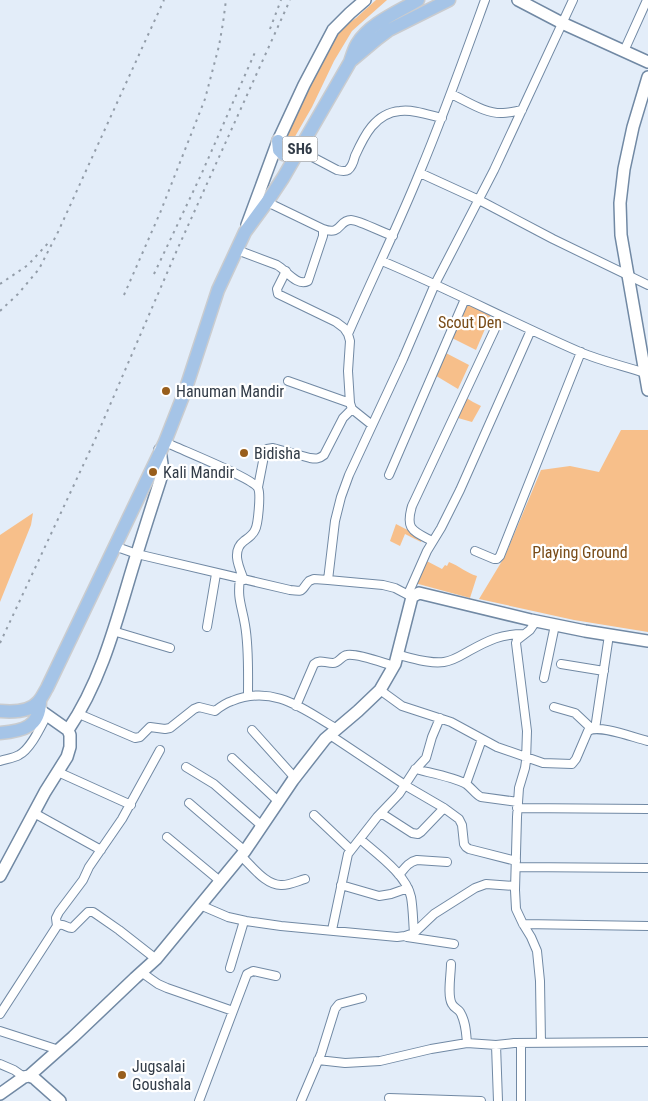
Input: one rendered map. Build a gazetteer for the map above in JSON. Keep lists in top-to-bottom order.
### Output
{
  "streets": {
    "main road": ["SH6"]
  },
  "parks": ["Scout Den", "Playing Ground"],
  "places": [
    "Hanuman Mandir",
    "Bidisha",
    "Kali Mandir",
    "Jugsalai Goushala"
  ]
}
